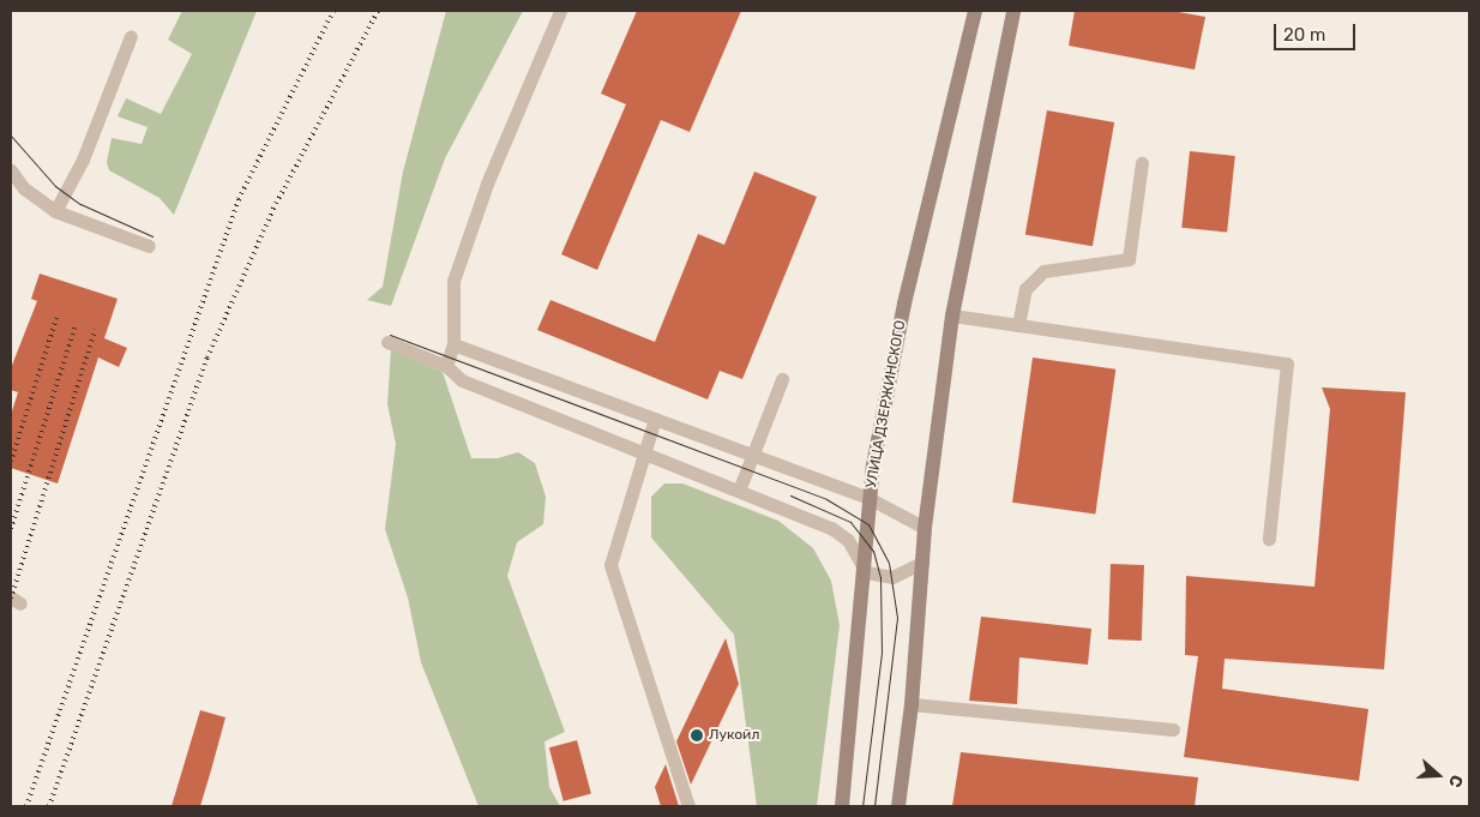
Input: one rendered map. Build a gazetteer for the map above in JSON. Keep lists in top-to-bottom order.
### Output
{
  "streets": {
    "main road": ["УЛИЦА ДЗЕРЖИНСКОГО"]
  },
  "places": ["Лукойл"],
  "scale_bar": "20 m",
  "north": "right"
}
